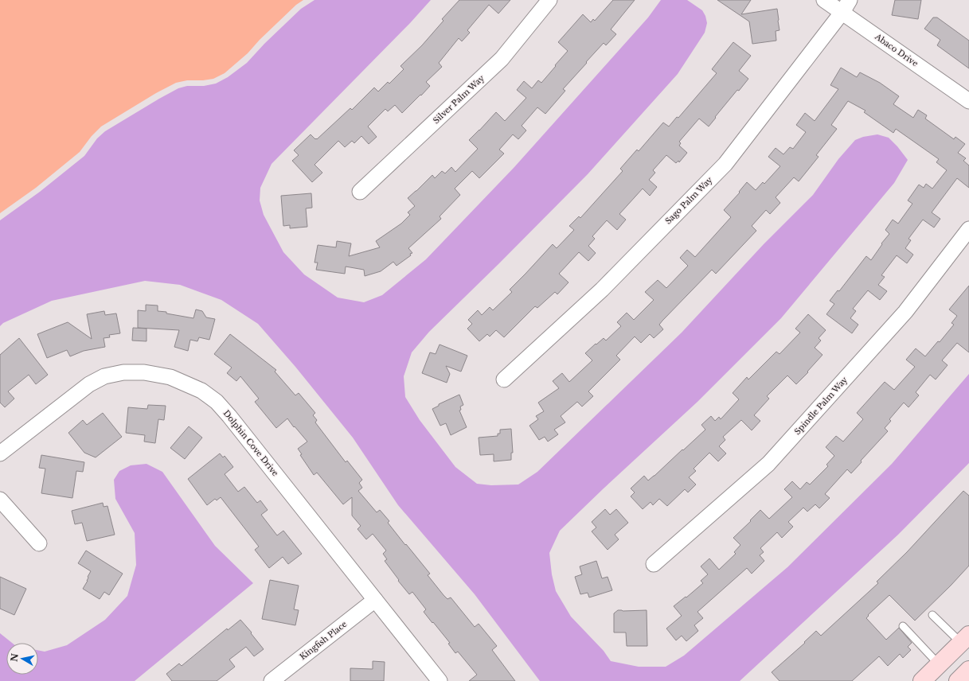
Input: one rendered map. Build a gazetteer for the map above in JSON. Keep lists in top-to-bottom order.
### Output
{
  "streets": {
    "street": [
      "Abaco Drive",
      "Silver Palm Way",
      "Sago Palm Way",
      "Spindle Palm Way",
      "Dolphin Cove Drive",
      "Kingfish Place"
    ]
  },
  "crossings": [
    ["Abaco Drive", "Sago Palm Way"],
    ["Dolphin Cove Drive", "Kingfish Place"]
  ],
  "north": "left"
}
